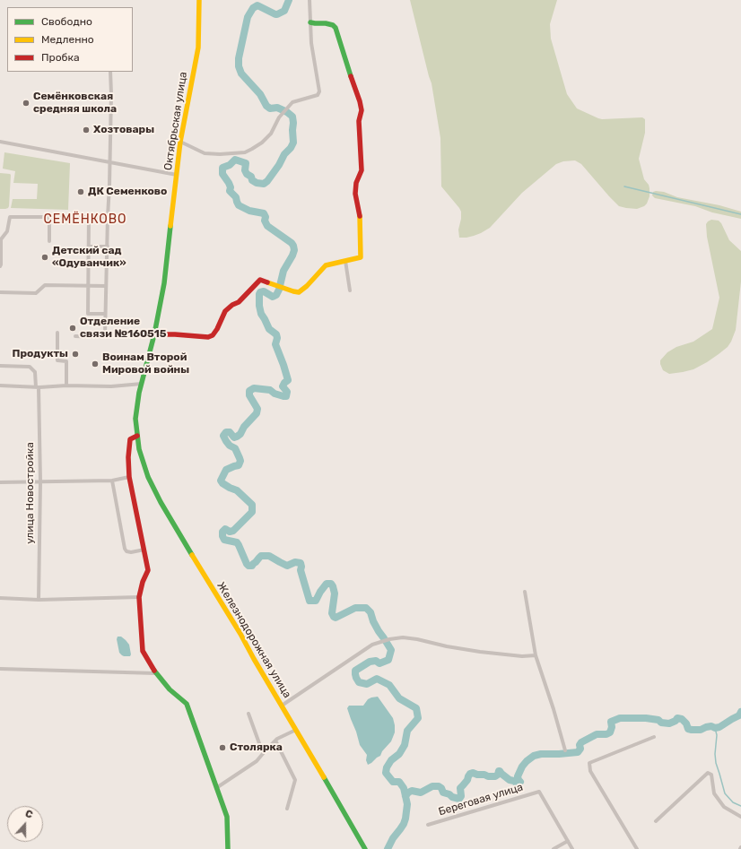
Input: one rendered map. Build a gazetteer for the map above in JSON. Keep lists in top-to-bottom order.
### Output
{
  "streets": {
    "street": [
      "Октябрьская улица",
      "улица Новостройка",
      "Железнодорожная улица",
      "Береговая улица"
    ]
  },
  "crossings": [
    ["Октябрьская улица", "Железнодорожная улица"]
  ],
  "districts": ["СЕМЁНКОВО"],
  "places": [
    "Семёнковская средняя школа",
    "Хозтовары",
    "ДК Семенково",
    "Детский сад «Одуванчик»",
    "Отделение связи №160515",
    "Продукты",
    "Воинам Второй Мировой войны",
    "Столярка"
  ],
  "legend": ["Свободно", "Медленно", "Пробка"],
  "north": "top"
}
